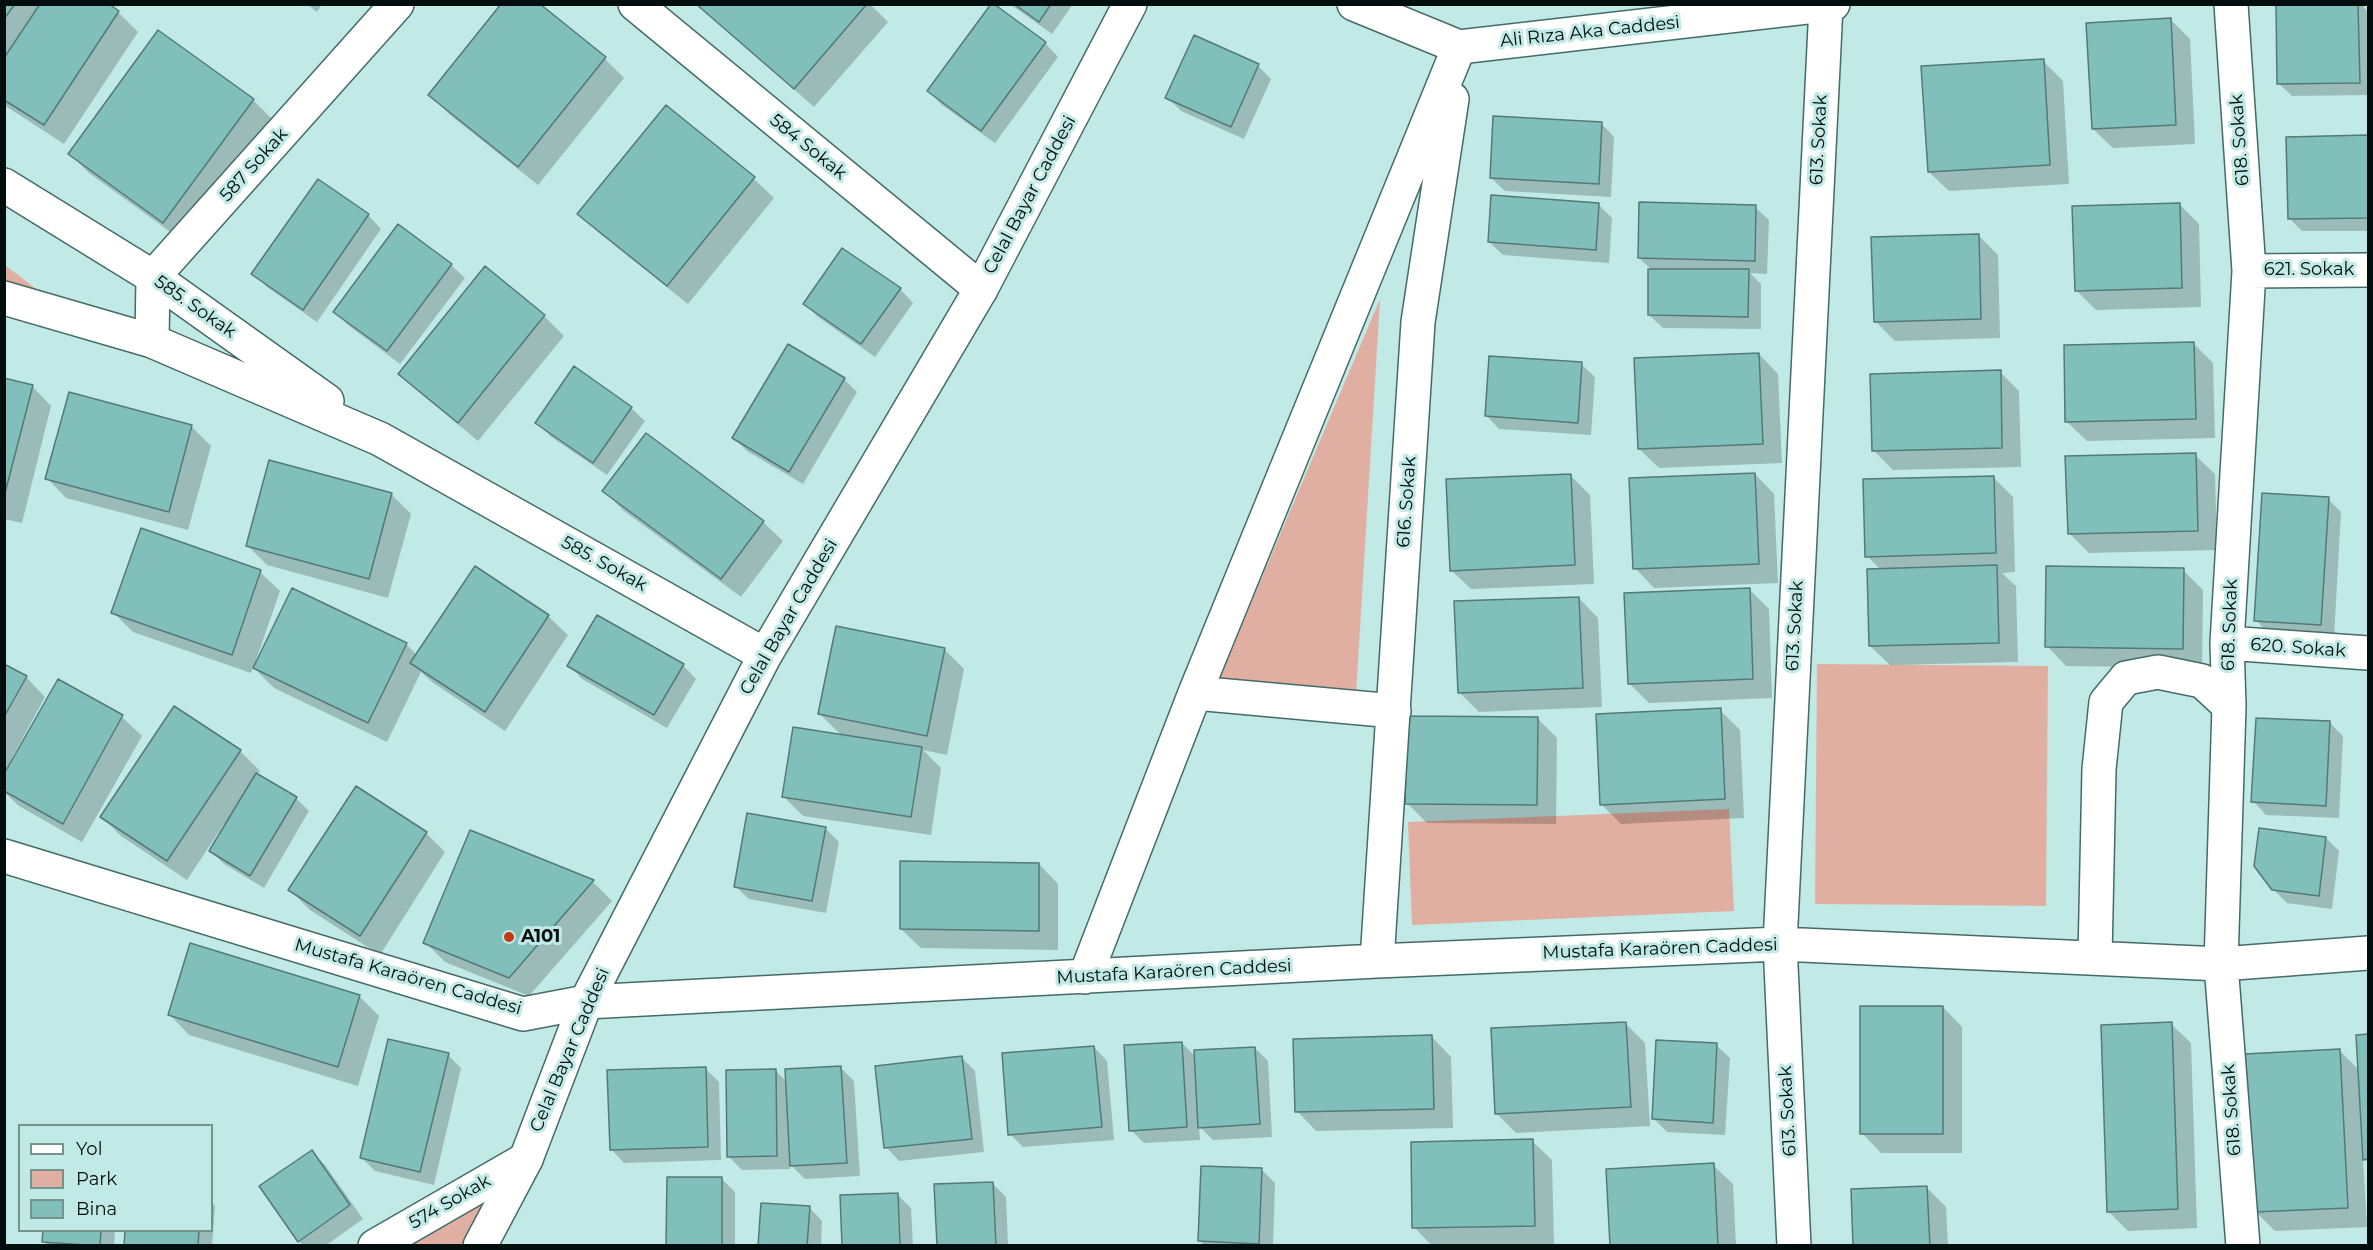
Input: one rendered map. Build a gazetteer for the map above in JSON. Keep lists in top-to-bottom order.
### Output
{
  "streets": {
    "street": [
      "Ali Rıza Aka Caddesi",
      "613. Sokak",
      "618. Sokak",
      "584 Sokak",
      "587 Sokak",
      "Celal Bayar Caddesi",
      "621. Sokak",
      "585. Sokak",
      "616. Sokak",
      "620. Sokak",
      "Mustafa Karaören Caddesi",
      "574 Sokak"
    ]
  },
  "crossings": [
    ["Ali Rıza Aka Caddesi", "613. Sokak"],
    ["Ali Rıza Aka Caddesi", "616. Sokak"],
    ["613. Sokak", "Mustafa Karaören Caddesi"],
    ["618. Sokak", "621. Sokak"],
    ["618. Sokak", "620. Sokak"],
    ["618. Sokak", "Mustafa Karaören Caddesi"],
    ["584 Sokak", "Celal Bayar Caddesi"],
    ["587 Sokak", "585. Sokak"],
    ["Celal Bayar Caddesi", "585. Sokak"],
    ["Celal Bayar Caddesi", "Mustafa Karaören Caddesi"],
    ["Celal Bayar Caddesi", "574 Sokak"],
    ["616. Sokak", "Mustafa Karaören Caddesi"]
  ],
  "places": ["A101"],
  "legend": ["Yol", "Park", "Bina"]
}
